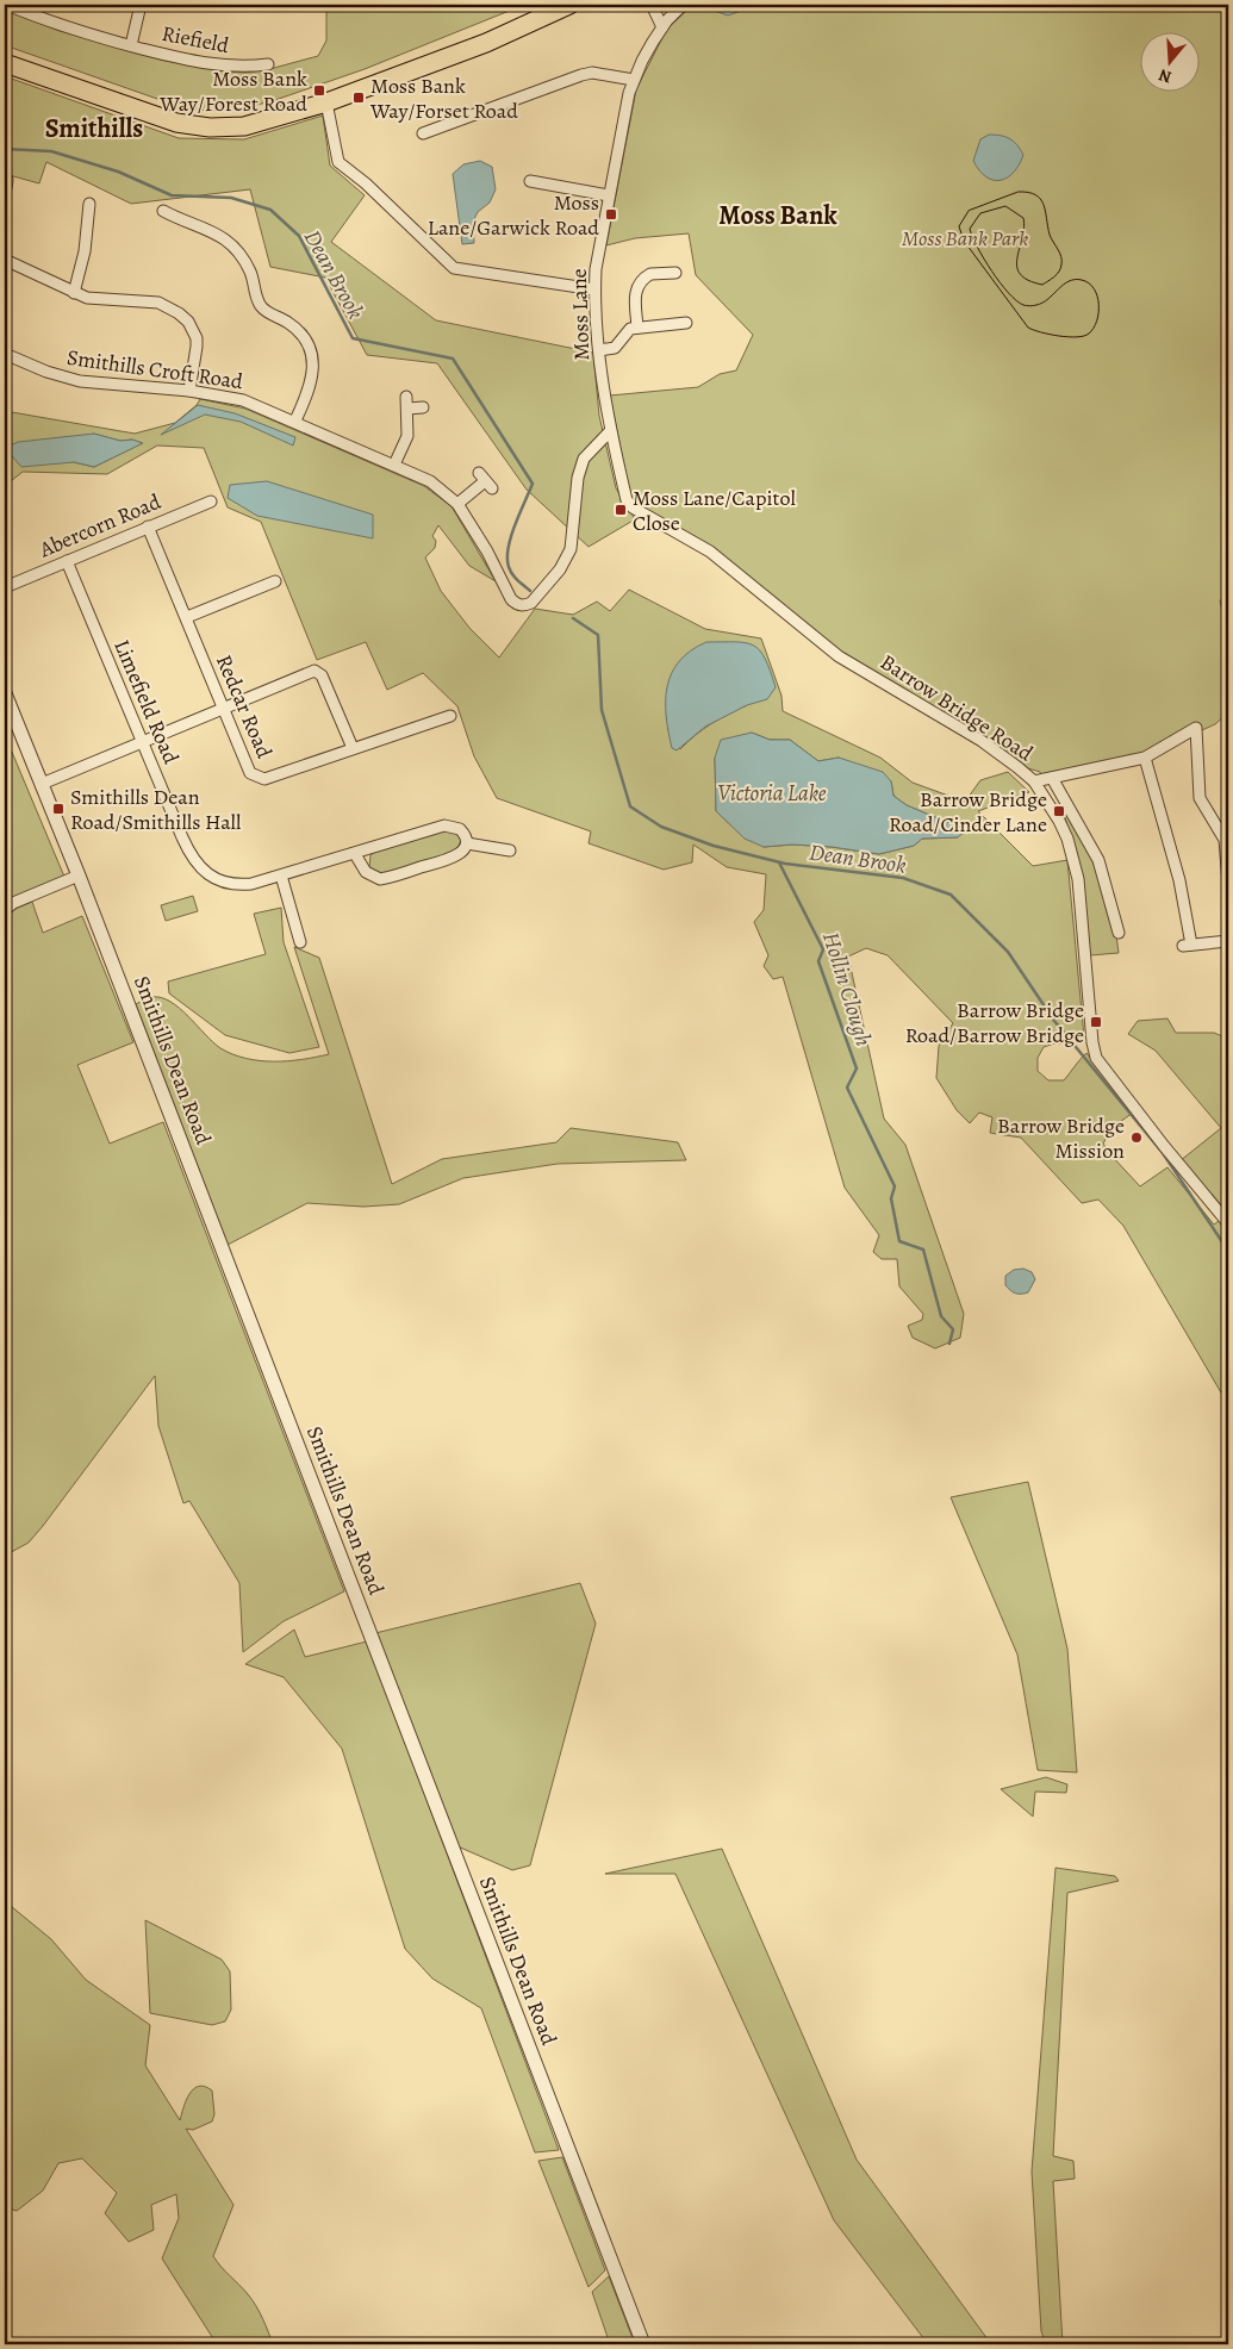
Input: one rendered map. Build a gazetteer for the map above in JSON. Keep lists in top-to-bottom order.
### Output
{
  "streets": {
    "street": [
      "Riefield",
      "Moss Lane",
      "Smithills Croft Road",
      "Abercorn Road",
      "Limefield Road",
      "Redcar Road",
      "Barrow Bridge Road",
      "Smithills Dean Road"
    ]
  },
  "crossings": [
    ["Moss Lane", "Smithills Croft Road"],
    ["Moss Lane", "Barrow Bridge Road"],
    ["Smithills Croft Road", "Barrow Bridge Road"],
    ["Abercorn Road", "Limefield Road"],
    ["Abercorn Road", "Redcar Road"]
  ],
  "districts": ["Smithills", "Moss Bank"],
  "water": ["Dean Brook", "Victoria Lake", "Hollin Clough"],
  "parks": ["Moss Bank Park"],
  "places": {
    "transit": [
      "Moss Bank Way/Forest Road",
      "Moss Bank Way/Forset Road",
      "Moss Lane/Garwick Road",
      "Moss Lane/Capitol Close",
      "Smithills Dean Road/Smithills Hall",
      "Barrow Bridge Road/Cinder Lane",
      "Barrow Bridge Road/Barrow Bridge"
    ],
    "other": ["Barrow Bridge Mission"]
  },
  "north": "bottom"
}
